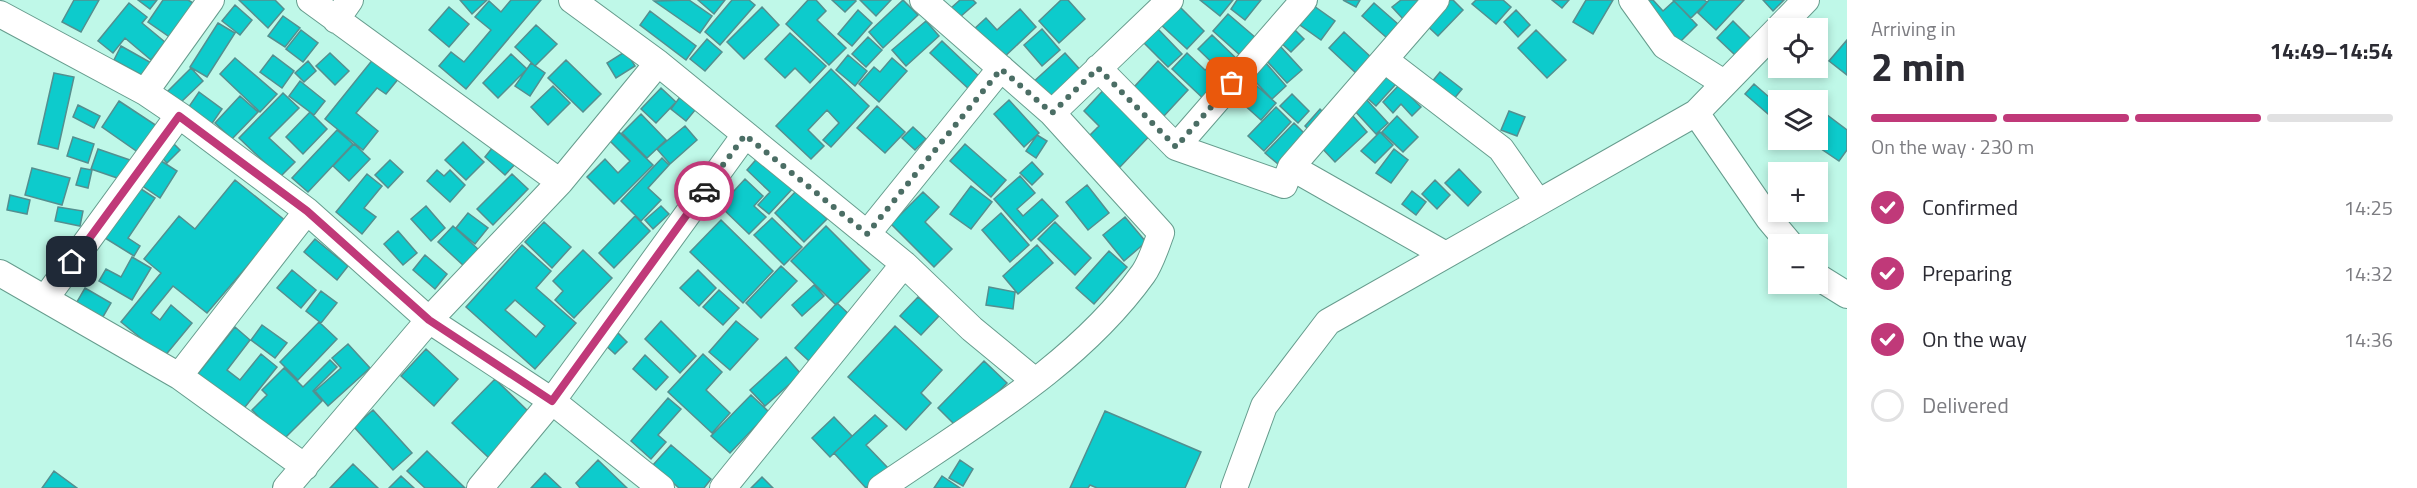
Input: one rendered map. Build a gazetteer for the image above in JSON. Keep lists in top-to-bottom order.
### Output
{
  "page": {
    "heading": ["2 min", "Arriving in", "14:49–14:54"],
    "map_buttons": ["+", "−"],
    "bar": "On the way · 230 m",
    "list": [
      ["Confirmed", "14:25"],
      ["Preparing", "14:32"],
      ["On the way", "14:36"],
      "Delivered"
    ]
  }
}
